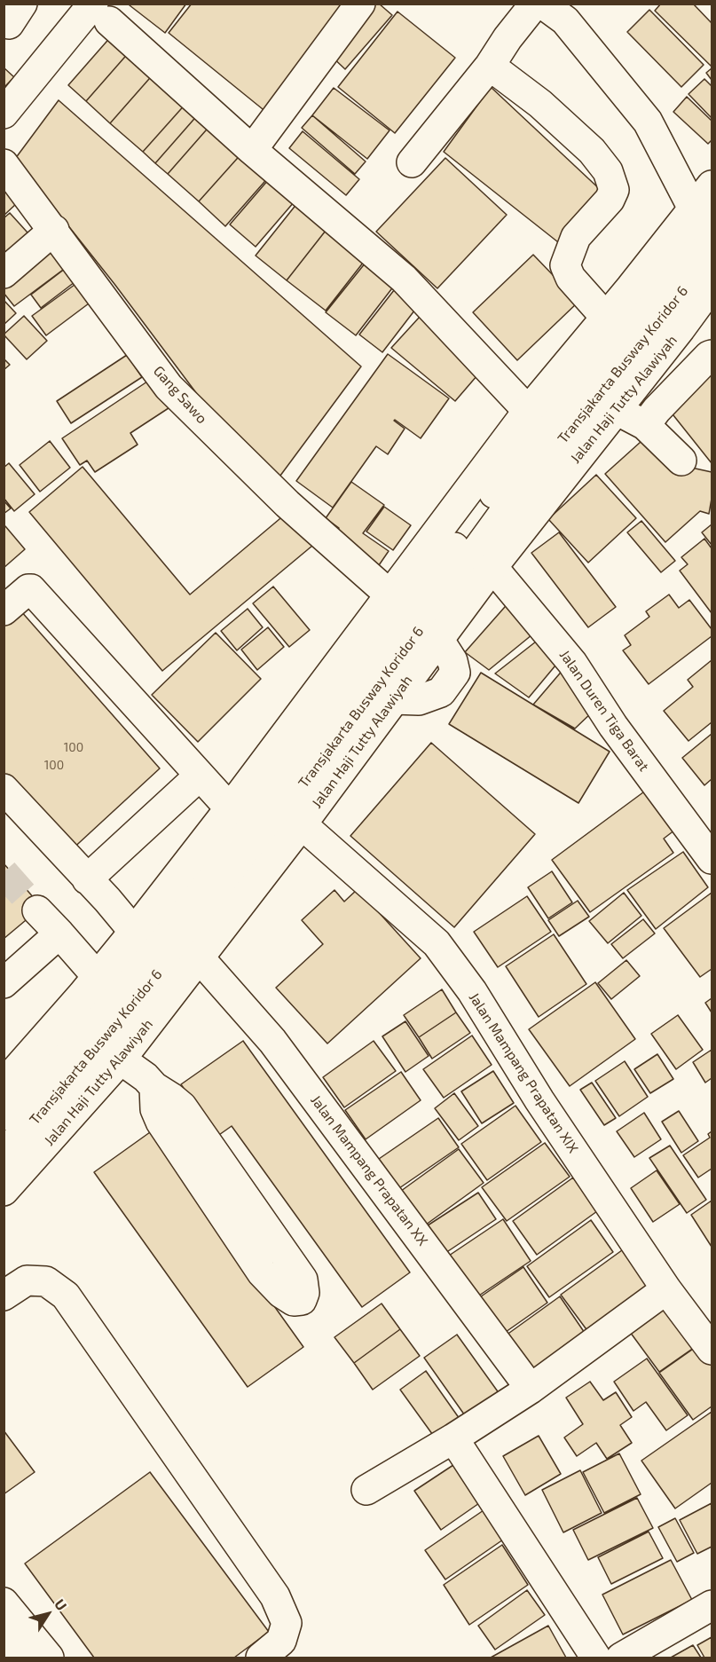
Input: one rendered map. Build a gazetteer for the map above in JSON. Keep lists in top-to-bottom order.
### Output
{
  "streets": {
    "street": [
      "Transjakarta Busway Koridor 6",
      "Gang Sawo",
      "Jalan Haji Tutty Alawiyah",
      "Jalan Duren Tiga Barat",
      "Jalan Mampang Prapatan XIX",
      "Jalan Mampang Prapatan XX"
    ]
  },
  "crossings": [
    ["Jalan Haji Tutty Alawiyah", "Jalan Duren Tiga Barat"],
    ["Jalan Haji Tutty Alawiyah", "Jalan Mampang Prapatan XIX"],
    ["Jalan Haji Tutty Alawiyah", "Jalan Mampang Prapatan XX"]
  ],
  "house_numbers": ["100", "100"],
  "north": "top right"
}
